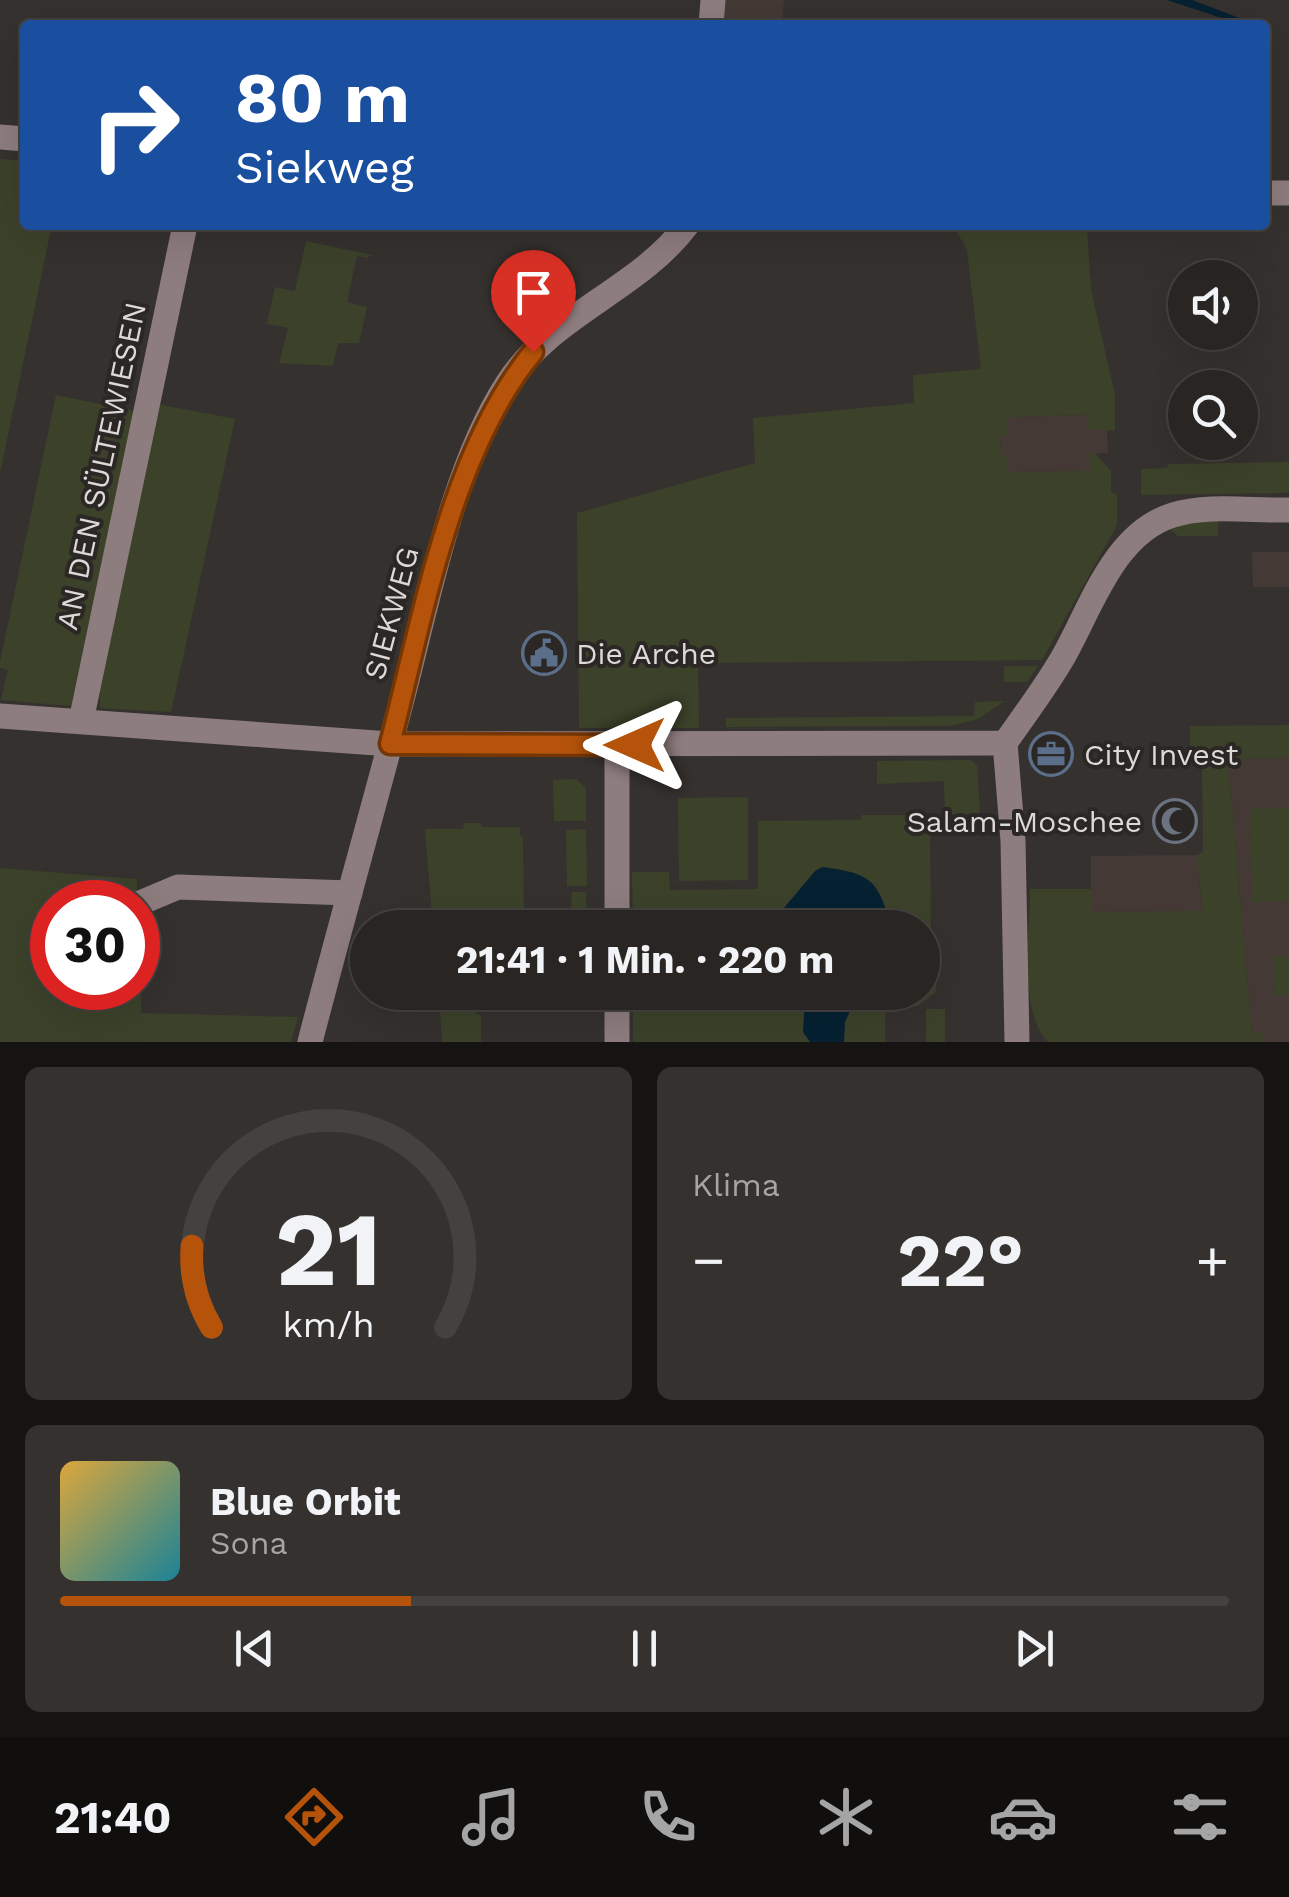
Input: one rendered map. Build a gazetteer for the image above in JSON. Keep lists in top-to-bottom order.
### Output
{
  "streets": {
    "street": ["AN DEN SÜLTEWIESEN", "SIEKWEG"]
  },
  "places": {
    "public building": ["Die Arche"],
    "office": ["City Invest"],
    "mosque": ["Salam-Moschee"]
  },
  "page": {
    "turn": ["80 m", "Siekweg"],
    "limit": "30",
    "trip": "21:41 · 1 Min. · 220 m",
    "tile": "Klima",
    "heat": ["−", "22°", "+"],
    "song": ["Blue Orbit", "Sona"],
    "tabs": "21:40",
    "gauge": ["21", "km/h"]
  }
}
